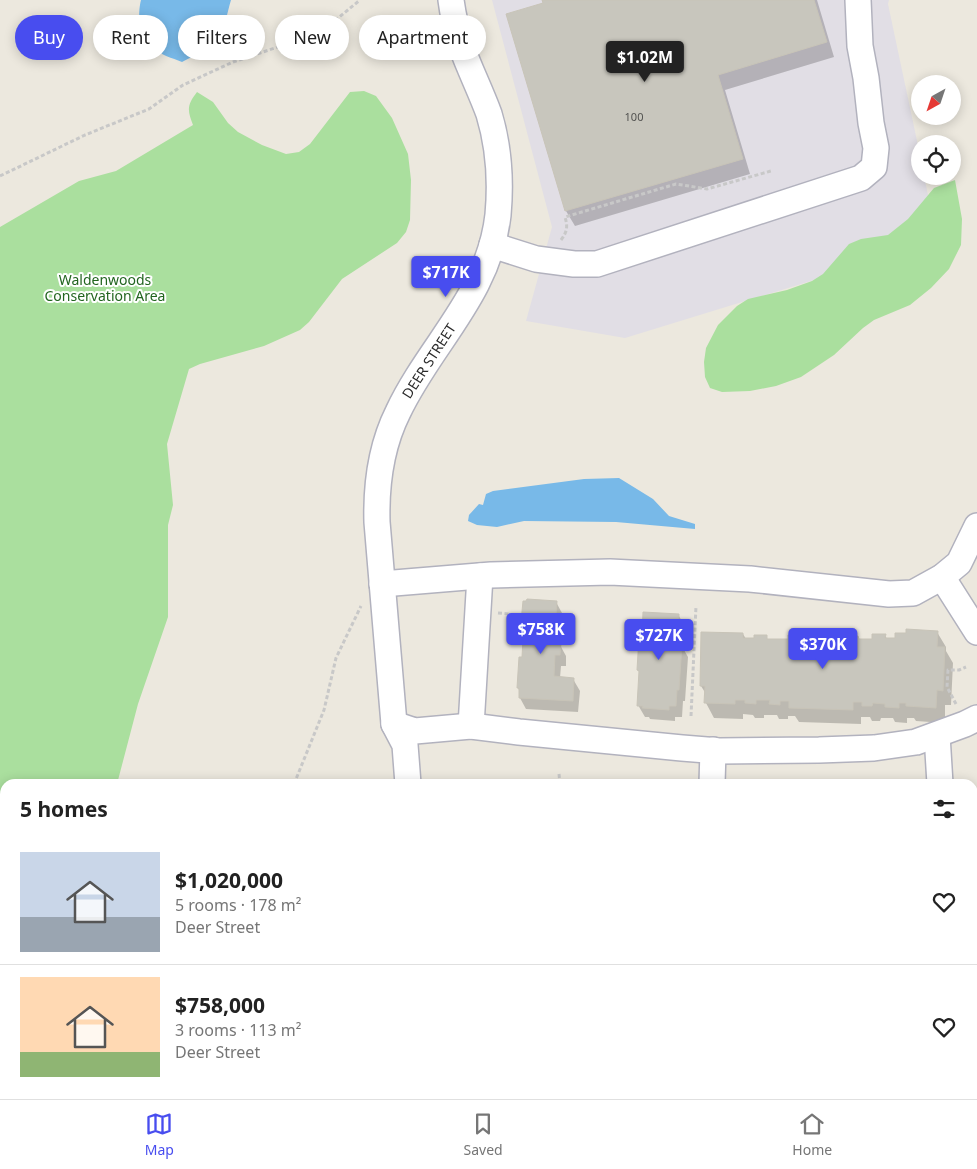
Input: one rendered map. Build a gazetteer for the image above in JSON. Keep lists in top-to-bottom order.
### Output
{
  "streets": {
    "street": ["DEER STREET"]
  },
  "parks": ["Waldenwoods Conservation Area"],
  "house_numbers": ["100"],
  "north": "bottom left",
  "page": {
    "chip": [
      "Buy",
      "Rent",
      "Filters",
      "New",
      "Apartment"
    ],
    "price": [
      "$1.02M",
      "$717K",
      "$758K",
      "$727K",
      "$370K"
    ],
    "heading": "5 homes",
    "list": [
      {
        "name": "$1,020,000",
        "note": "5 rooms · 178 m² · Deer Street"
      },
      {
        "name": "$758,000",
        "note": "3 rooms · 113 m² · Deer Street"
      }
    ],
    "tabs": ["Map", "Saved", "Home"]
  }
}
